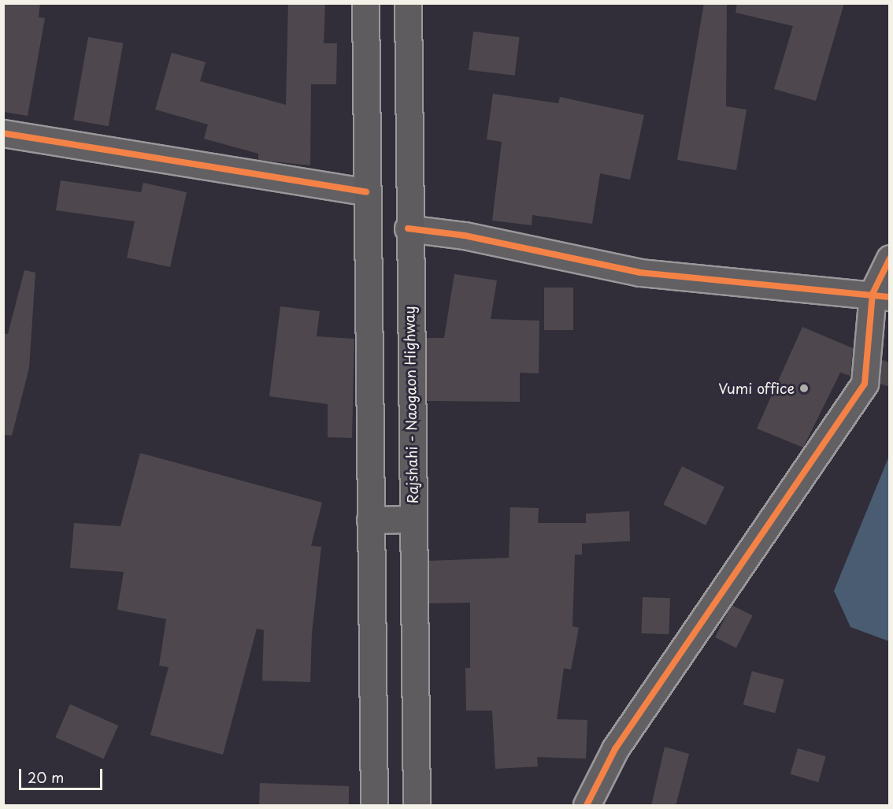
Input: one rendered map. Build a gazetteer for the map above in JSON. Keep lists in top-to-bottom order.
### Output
{
  "streets": {
    "main road": ["Rajshahi - Naogaon Highway"]
  },
  "places": ["Vumi office"],
  "scale_bar": "20 m"
}
